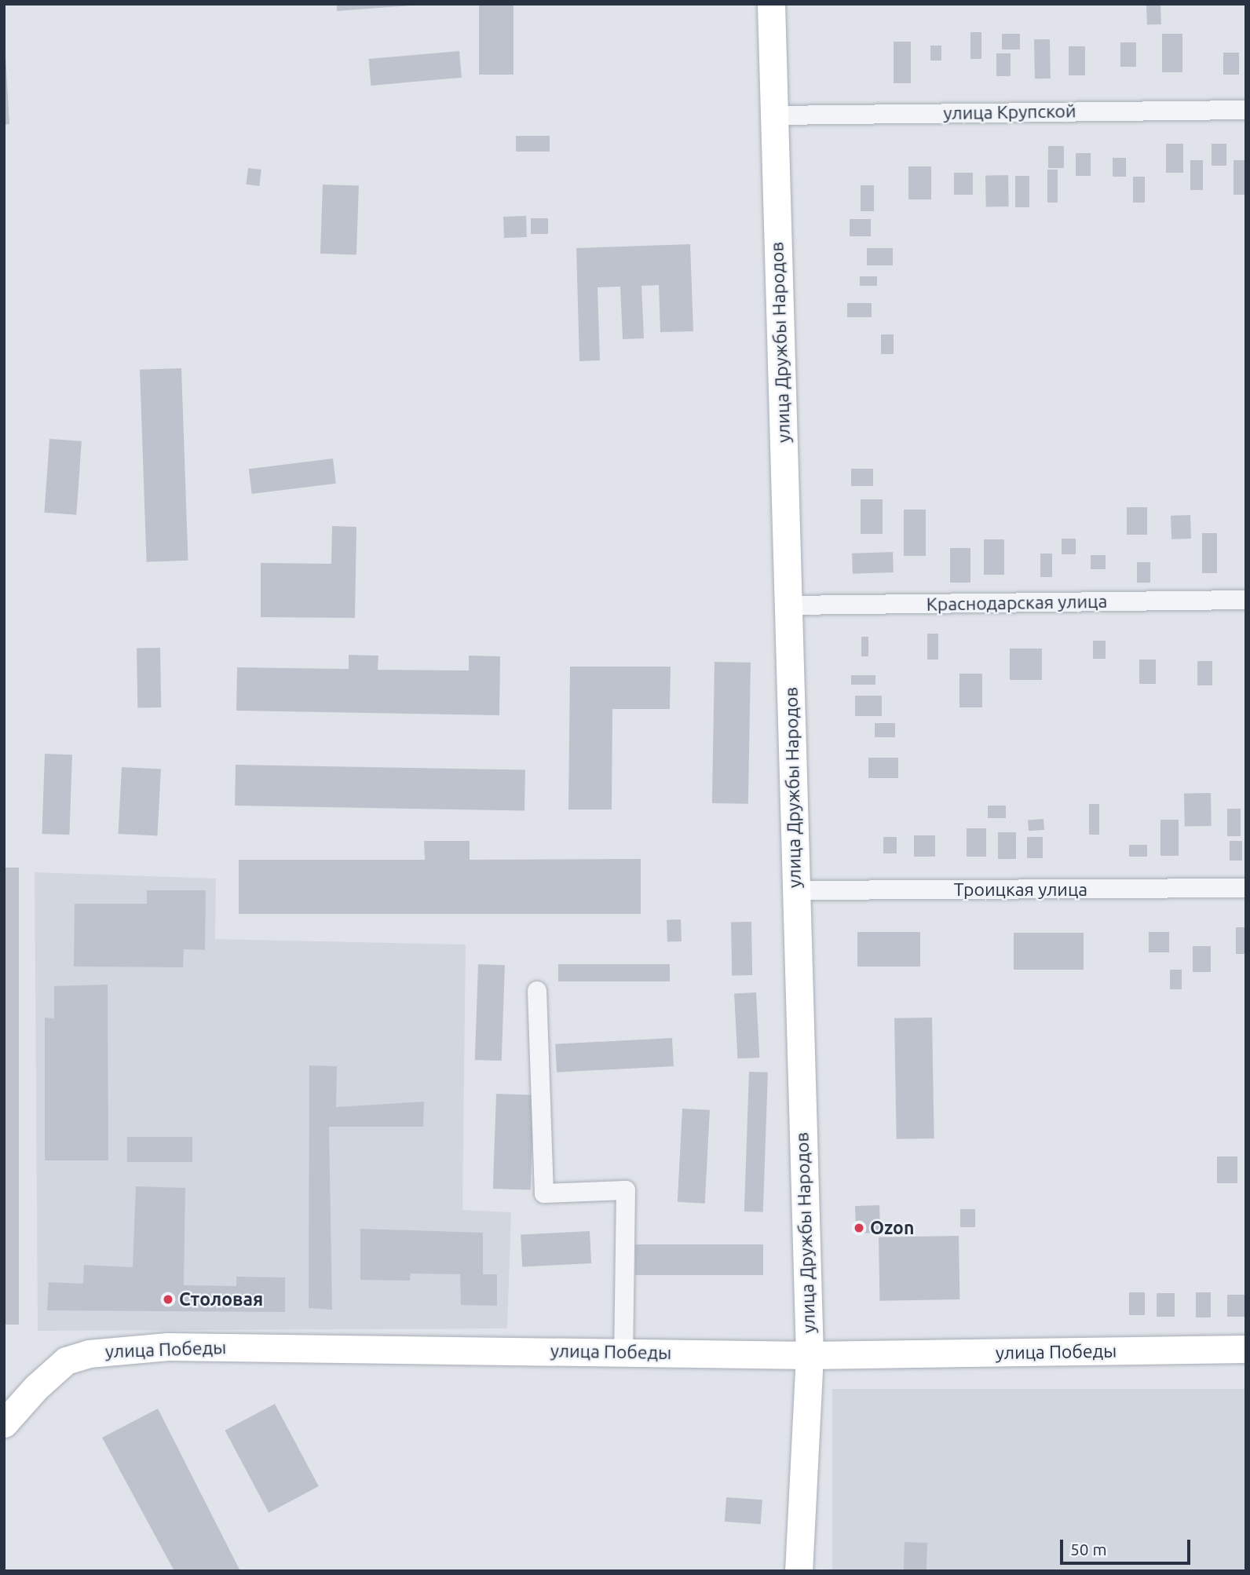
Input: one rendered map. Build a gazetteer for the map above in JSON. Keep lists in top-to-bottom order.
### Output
{
  "streets": {
    "street": [
      "улица Крупской",
      "улица Дружбы Народов",
      "Краснодарская улица",
      "Троицкая улица",
      "улица Победы"
    ]
  },
  "crossings": [
    ["улица Крупской", "улица Дружбы Народов"],
    ["улица Дружбы Народов", "Краснодарская улица"],
    ["улица Дружбы Народов", "Троицкая улица"],
    ["улица Дружбы Народов", "улица Победы"]
  ],
  "places": ["Ozon", "Столовая"],
  "scale_bar": "50 m"
}
